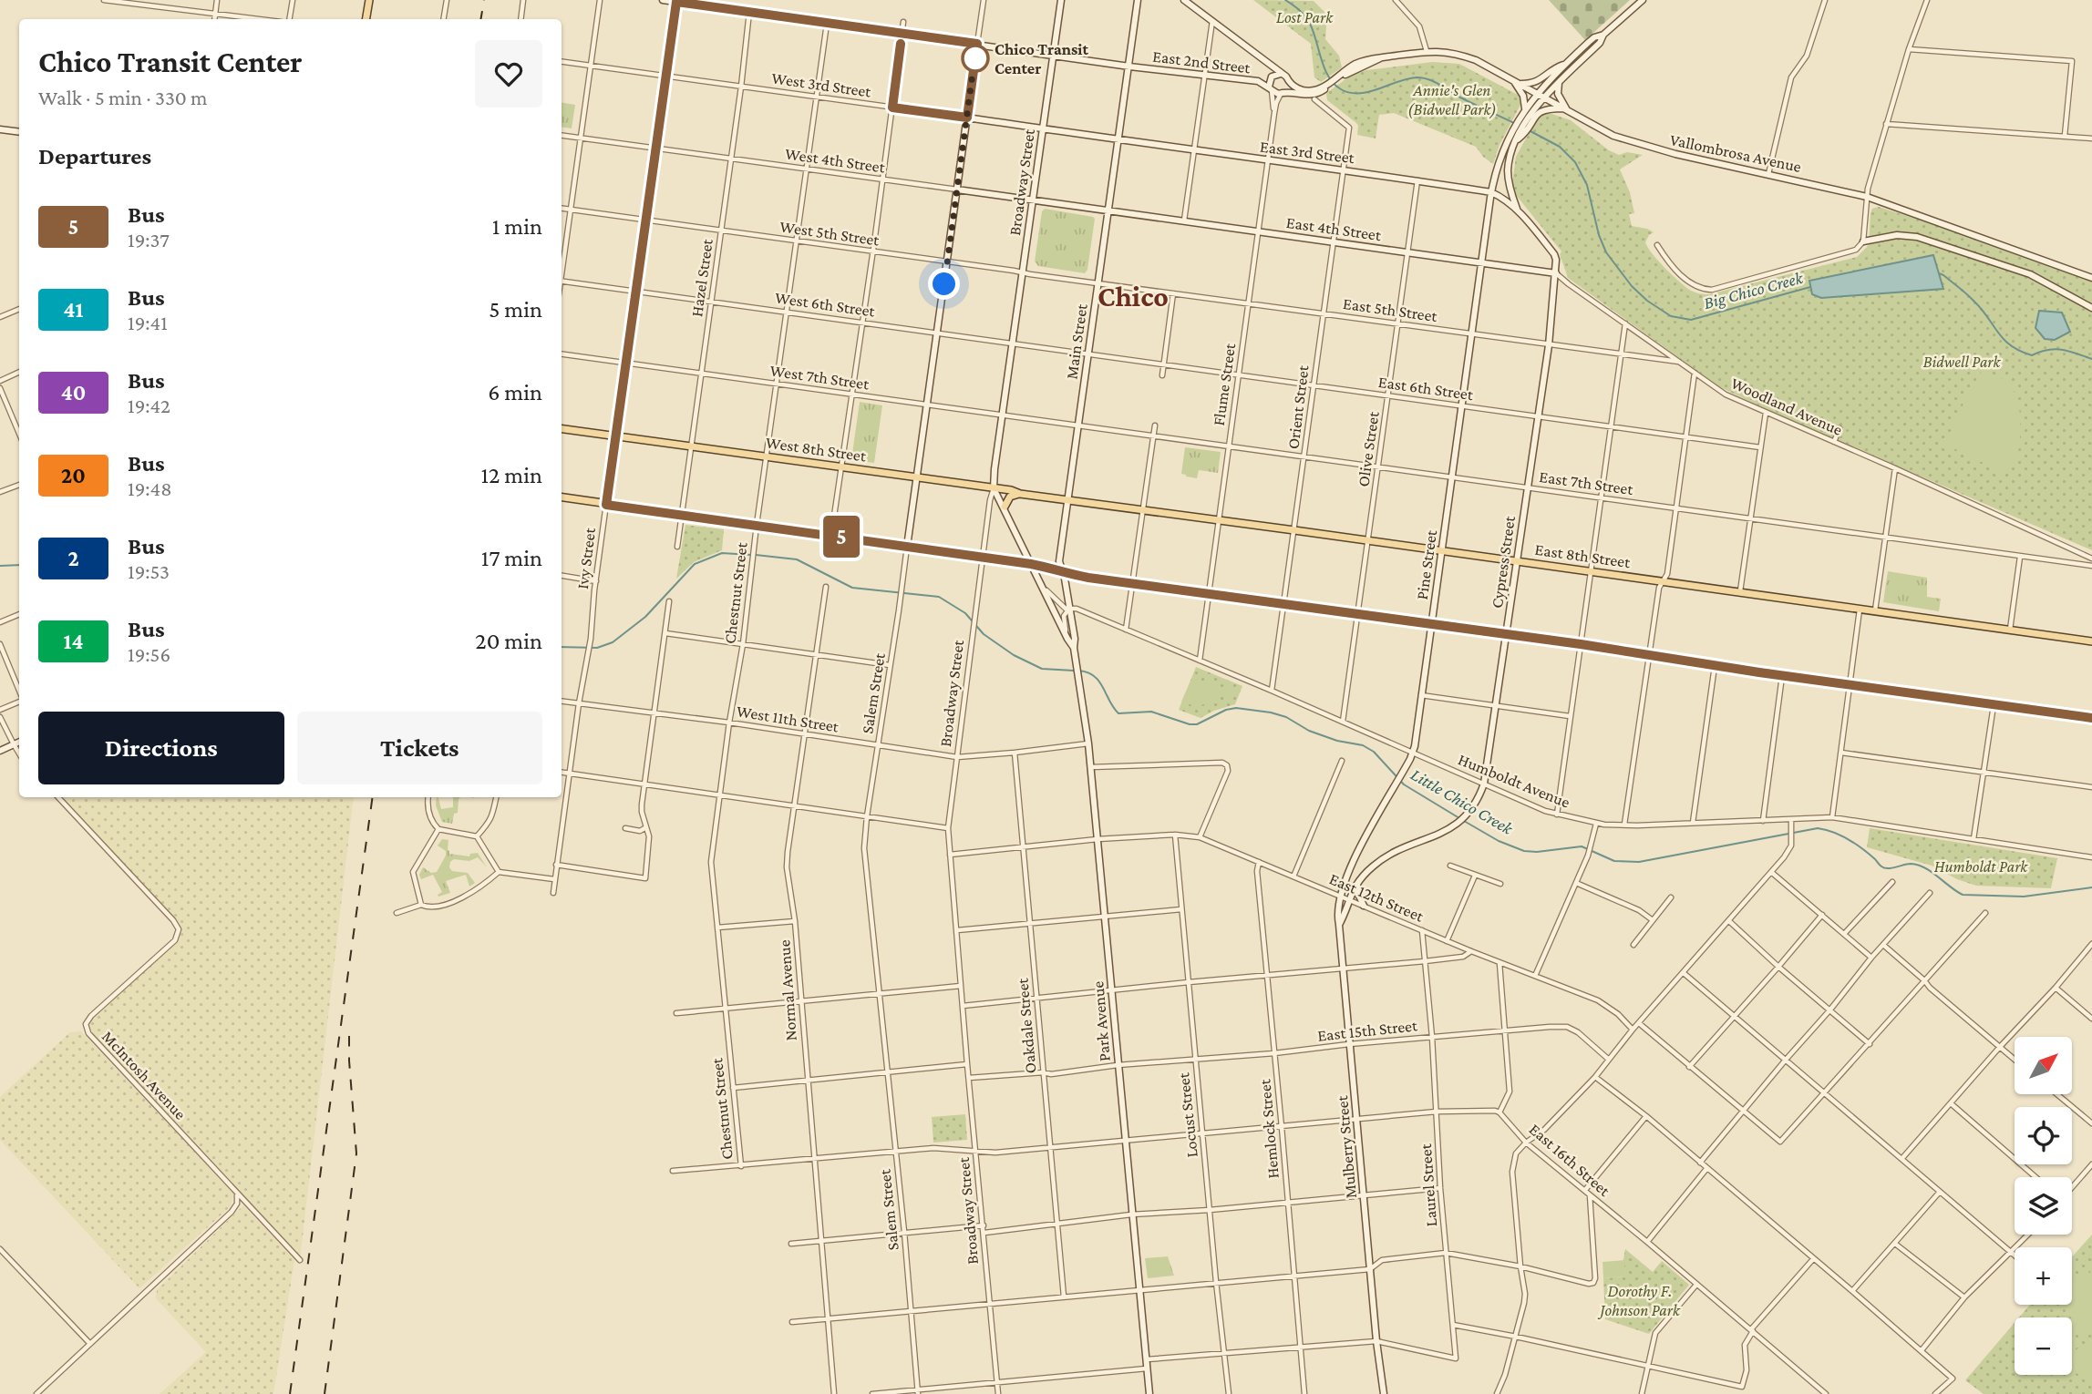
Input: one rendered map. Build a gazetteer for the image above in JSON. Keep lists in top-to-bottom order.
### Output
{
  "streets": {
    "main road": ["West 8th Street", "East 8th Street"],
    "street": [
      "East 2nd Street",
      "West 3rd Street",
      "East 3rd Street",
      "Vallombrosa Avenue",
      "West 4th Street",
      "Broadway Street",
      "East 4th Street",
      "West 5th Street",
      "Hazel Street",
      "West 6th Street",
      "East 5th Street",
      "Main Street",
      "West 7th Street",
      "Flume Street",
      "East 6th Street",
      "Woodland Avenue",
      "Orient Street",
      "Olive Street",
      "East 7th Street",
      "Ivy Street",
      "Cypress Street",
      "Pine Street",
      "Chestnut Street",
      "Salem Street",
      "West 11th Street",
      "Humboldt Avenue",
      "East 12th Street",
      "Normal Avenue",
      "Park Avenue",
      "Oakdale Street",
      "East 15th Street",
      "McIntosh Avenue",
      "Locust Street",
      "Hemlock Street",
      "Mulberry Street",
      "East 16th Street",
      "Laurel Street"
    ]
  },
  "crossings": [
    ["East 2nd Street", "Vallombrosa Avenue"],
    ["East 2nd Street", "Broadway Street"],
    ["East 2nd Street", "Hazel Street"],
    ["East 2nd Street", "Main Street"],
    ["East 2nd Street", "Flume Street"],
    ["East 2nd Street", "Ivy Street"],
    ["East 2nd Street", "Chestnut Street"],
    ["East 2nd Street", "Salem Street"],
    ["West 3rd Street", "East 3rd Street"],
    ["West 3rd Street", "Broadway Street"],
    ["West 3rd Street", "Hazel Street"],
    ["West 3rd Street", "Main Street"],
    ["West 3rd Street", "Ivy Street"],
    ["West 3rd Street", "Chestnut Street"],
    ["West 3rd Street", "Salem Street"],
    ["East 3rd Street", "Main Street"],
    ["East 3rd Street", "Flume Street"],
    ["East 3rd Street", "Orient Street"],
    ["East 3rd Street", "Olive Street"],
    ["East 3rd Street", "Pine Street"],
    ["Vallombrosa Avenue", "Flume Street"],
    ["Vallombrosa Avenue", "Pine Street"],
    ["West 4th Street", "Broadway Street"],
    ["West 4th Street", "East 4th Street"],
    ["West 4th Street", "Hazel Street"],
    ["West 4th Street", "Main Street"],
    ["West 4th Street", "Ivy Street"],
    ["West 4th Street", "Chestnut Street"],
    ["West 4th Street", "Salem Street"],
    ["Broadway Street", "West 5th Street"],
    ["Broadway Street", "West 6th Street"],
    ["Broadway Street", "West 7th Street"],
    ["Broadway Street", "West 8th Street"],
    ["Broadway Street", "West 11th Street"],
    ["Broadway Street", "East 12th Street"],
    ["Broadway Street", "East 15th Street"],
    ["East 4th Street", "Main Street"],
    ["East 4th Street", "Flume Street"],
    ["East 4th Street", "Woodland Avenue"],
    ["East 4th Street", "Orient Street"],
    ["East 4th Street", "Olive Street"],
    ["East 4th Street", "Cypress Street"],
    ["East 4th Street", "Pine Street"],
    ["West 5th Street", "Hazel Street"],
    ["West 5th Street", "East 5th Street"],
    ["West 5th Street", "Main Street"],
    ["West 5th Street", "Ivy Street"],
    ["West 5th Street", "Chestnut Street"],
    ["West 5th Street", "Salem Street"],
    ["Hazel Street", "West 6th Street"],
    ["Hazel Street", "West 7th Street"],
    ["Hazel Street", "West 8th Street"],
    ["West 6th Street", "Main Street"],
    ["West 6th Street", "East 6th Street"],
    ["West 6th Street", "Ivy Street"],
    ["West 6th Street", "Chestnut Street"],
    ["West 6th Street", "Salem Street"],
    ["East 5th Street", "Main Street"],
    ["East 5th Street", "Flume Street"],
    ["East 5th Street", "Woodland Avenue"],
    ["East 5th Street", "Orient Street"],
    ["East 5th Street", "Olive Street"],
    ["East 5th Street", "Cypress Street"],
    ["East 5th Street", "Pine Street"],
    ["Main Street", "West 7th Street"],
    ["Main Street", "East 6th Street"],
    ["Main Street", "West 8th Street"],
    ["Main Street", "East 7th Street"],
    ["Main Street", "East 8th Street"],
    ["Main Street", "Humboldt Avenue"],
    ["Main Street", "Park Avenue"],
    ["West 7th Street", "East 7th Street"],
    ["West 7th Street", "Ivy Street"],
    ["West 7th Street", "Chestnut Street"],
    ["West 7th Street", "Salem Street"],
    ["Flume Street", "East 6th Street"],
    ["Flume Street", "East 7th Street"],
    ["Flume Street", "East 8th Street"],
    ["Flume Street", "Humboldt Avenue"],
    ["East 6th Street", "Orient Street"],
    ["East 6th Street", "Olive Street"],
    ["East 6th Street", "Cypress Street"],
    ["East 6th Street", "Pine Street"],
    ["Woodland Avenue", "Cypress Street"],
    ["Orient Street", "East 7th Street"],
    ["Orient Street", "East 8th Street"],
    ["Orient Street", "Humboldt Avenue"],
    ["West 8th Street", "East 8th Street"],
    ["West 8th Street", "Ivy Street"],
    ["West 8th Street", "Chestnut Street"],
    ["West 8th Street", "Salem Street"],
    ["Olive Street", "East 7th Street"],
    ["Olive Street", "East 8th Street"],
    ["Olive Street", "Humboldt Avenue"],
    ["East 7th Street", "Cypress Street"],
    ["East 7th Street", "Pine Street"],
    ["East 8th Street", "Cypress Street"],
    ["East 8th Street", "Pine Street"],
    ["Ivy Street", "West 11th Street"],
    ["Cypress Street", "Humboldt Avenue"],
    ["Cypress Street", "East 12th Street"],
    ["Cypress Street", "Mulberry Street"],
    ["Pine Street", "Humboldt Avenue"],
    ["Pine Street", "East 12th Street"],
    ["Pine Street", "Mulberry Street"],
    ["Chestnut Street", "West 11th Street"],
    ["Salem Street", "West 11th Street"],
    ["West 11th Street", "Normal Avenue"],
    ["West 11th Street", "Park Avenue"],
    ["West 11th Street", "Oakdale Street"],
    ["East 12th Street", "Park Avenue"],
    ["East 12th Street", "Oakdale Street"],
    ["East 12th Street", "Locust Street"],
    ["East 12th Street", "Hemlock Street"],
    ["East 12th Street", "Mulberry Street"],
    ["East 12th Street", "Laurel Street"],
    ["Park Avenue", "East 15th Street"],
    ["Oakdale Street", "East 15th Street"],
    ["East 15th Street", "Locust Street"],
    ["East 15th Street", "Hemlock Street"],
    ["East 15th Street", "Mulberry Street"],
    ["East 15th Street", "Laurel Street"],
    ["Mulberry Street", "Laurel Street"]
  ],
  "districts": ["Chico"],
  "water": ["Big Chico Creek", "Little Chico Creek"],
  "parks": [
    "Lost Park",
    "Annie's Glen (Bidwell Park)",
    "Bidwell Park",
    "Humboldt Park",
    "Dorothy F. Johnson Park"
  ],
  "places": ["Chico Transit Center"],
  "lines": ["bus line 5"],
  "north": "top right",
  "page": {
    "on_map": "5",
    "heading": [
      ["Chico Transit Center", "Walk · 5 min · 330 m"],
      "Departures"
    ],
    "list": [
      {
        "mark": "5",
        "name": "Bus",
        "note": "19:37",
        "value": "1 min"
      },
      {
        "mark": "41",
        "name": "Bus",
        "note": "19:41",
        "value": "5 min"
      },
      {
        "mark": "40",
        "name": "Bus",
        "note": "19:42",
        "value": "6 min"
      },
      {
        "mark": "20",
        "name": "Bus",
        "note": "19:48",
        "value": "12 min"
      },
      {
        "mark": "2",
        "name": "Bus",
        "note": "19:53",
        "value": "17 min"
      },
      {
        "mark": "14",
        "name": "Bus",
        "note": "19:56",
        "value": "20 min"
      }
    ],
    "buttons": ["Directions", "Tickets"],
    "map_buttons": ["+", "−"]
  }
}
